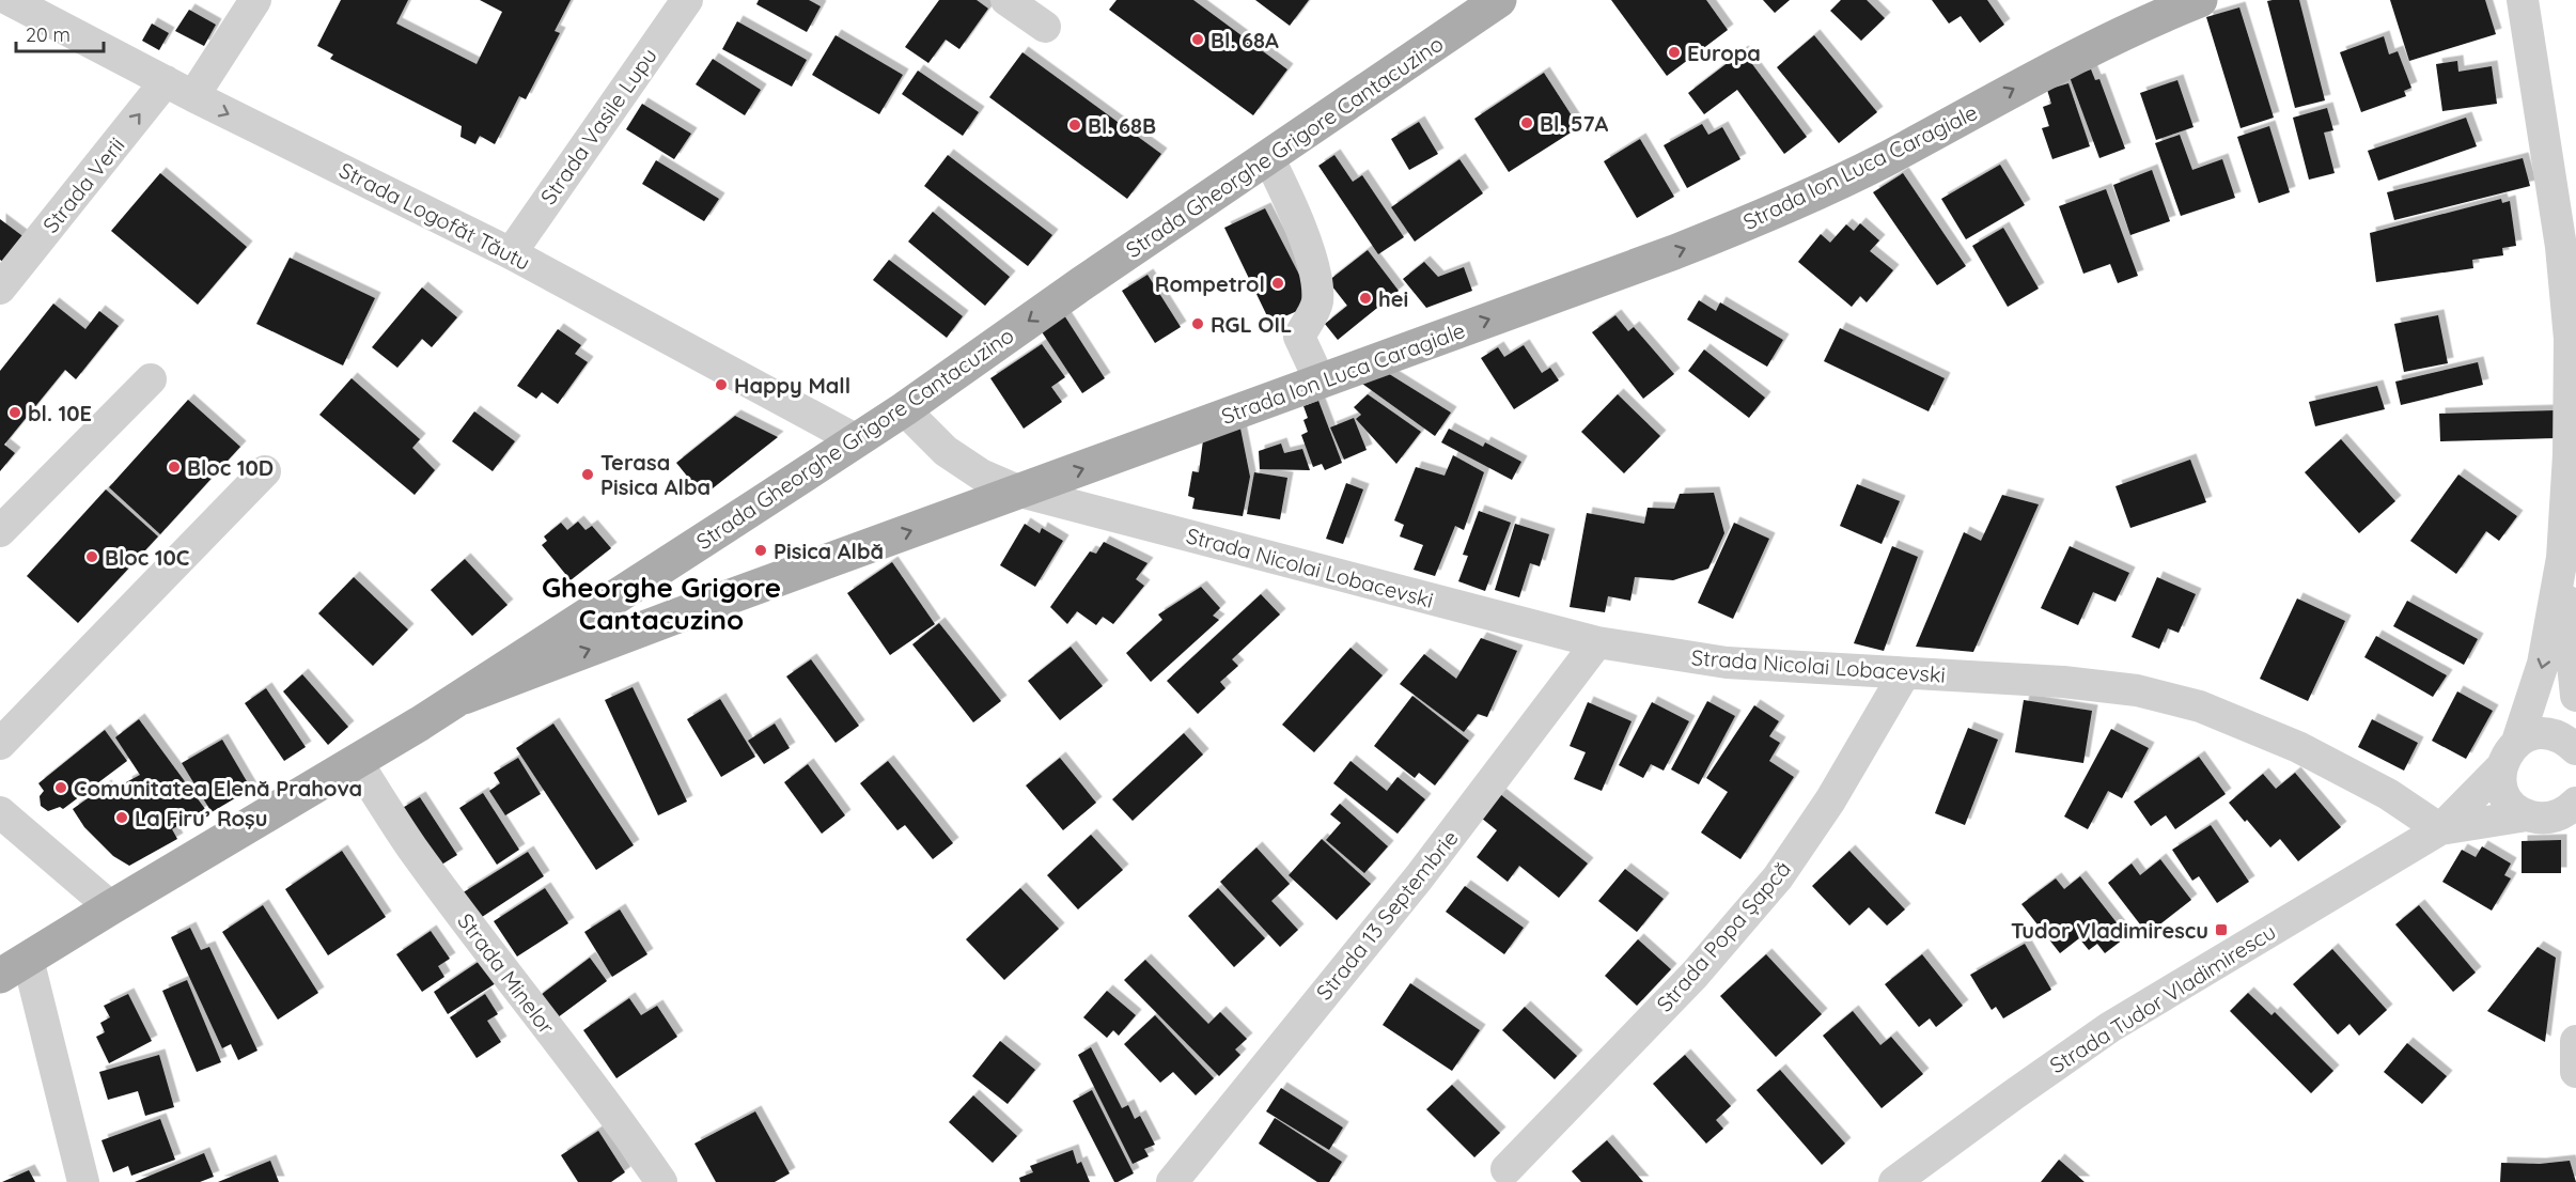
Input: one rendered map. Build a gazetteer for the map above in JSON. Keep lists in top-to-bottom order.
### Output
{
  "streets": {
    "main road": ["Strada Gheorghe Grigore Cantacuzino", "Strada Ion Luca Caragiale"],
    "street": [
      "Strada Vasile Lupu",
      "Strada Verii",
      "Strada Logofăt Tăutu",
      "Strada Nicolai Lobacevski",
      "Strada 13 Septembrie",
      "Strada Popa Șapcă",
      "Strada Minelor",
      "Strada Tudor Vladimirescu"
    ]
  },
  "crossings": [
    ["Strada Vasile Lupu", "Strada Logofăt Tăutu"],
    ["Strada Gheorghe Grigore Cantacuzino", "Strada Ion Luca Caragiale"],
    ["Strada Gheorghe Grigore Cantacuzino", "Strada Logofăt Tăutu"],
    ["Strada Gheorghe Grigore Cantacuzino", "Strada Nicolai Lobacevski"],
    ["Strada Gheorghe Grigore Cantacuzino", "Strada Minelor"],
    ["Strada Ion Luca Caragiale", "Strada Nicolai Lobacevski"],
    ["Strada Verii", "Strada Logofăt Tăutu"],
    ["Strada Nicolai Lobacevski", "Strada 13 Septembrie"],
    ["Strada Nicolai Lobacevski", "Strada Popa Șapcă"],
    ["Strada Nicolai Lobacevski", "Strada Tudor Vladimirescu"]
  ],
  "one_way": ["Strada Ion Luca Caragiale", "Strada Verii", "Strada Logofăt Tăutu"],
  "districts": ["Gheorghe Grigore Cantacuzino"],
  "places": {
    "other": [
      "Bl. 68A",
      "Europa",
      "Bl. 57A",
      "Bl. 68B",
      "Rompetrol",
      "hei",
      "RGL OIL",
      "Happy Mall",
      "bl. 10E",
      "Bloc 10D",
      "Terasa Pisica Alba",
      "Pisica Albă",
      "Bloc 10C",
      "Comunitatea Elenă Prahova",
      "La Firu’ Roşu"
    ],
    "transit": ["Tudor Vladimirescu"]
  },
  "scale_bar": "20 m"
}
